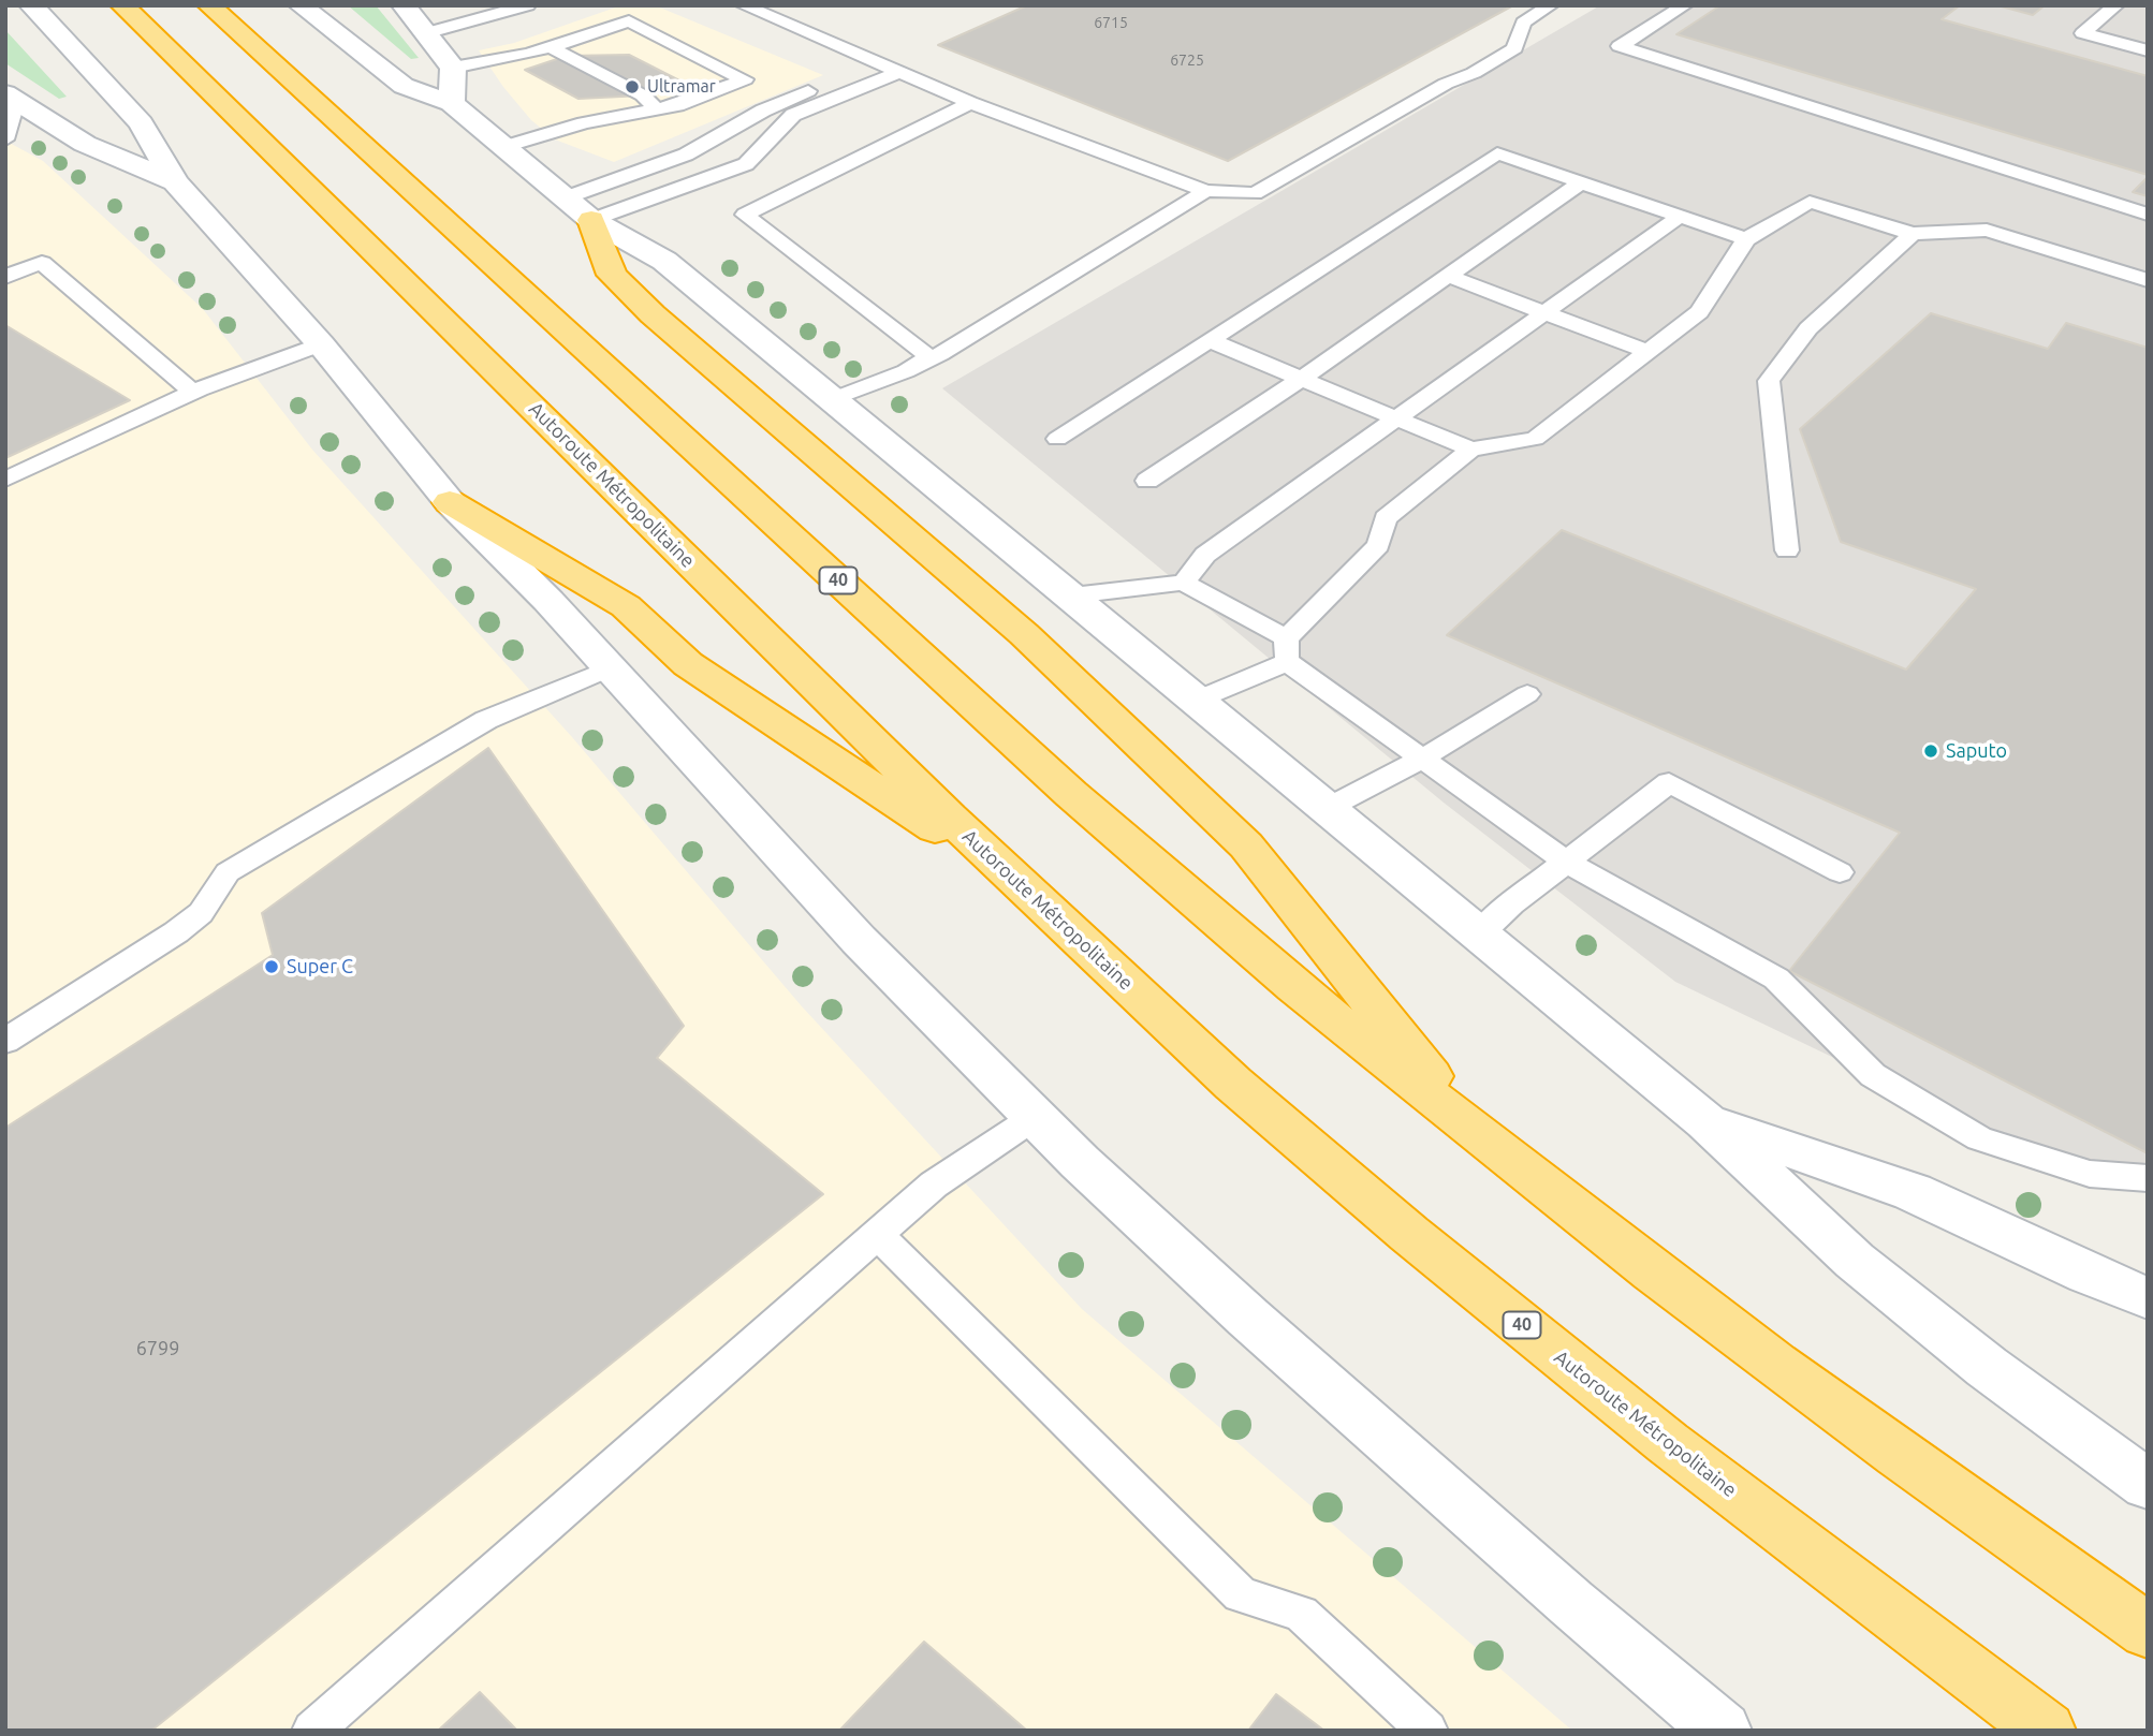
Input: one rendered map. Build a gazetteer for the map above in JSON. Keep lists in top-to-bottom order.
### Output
{
  "streets": {
    "highway": ["Autoroute Métropolitaine", "40"]
  },
  "places": ["Ultramar", "Saputo", "Super C"],
  "house_numbers": ["6715", "6725", "6799"]
}
